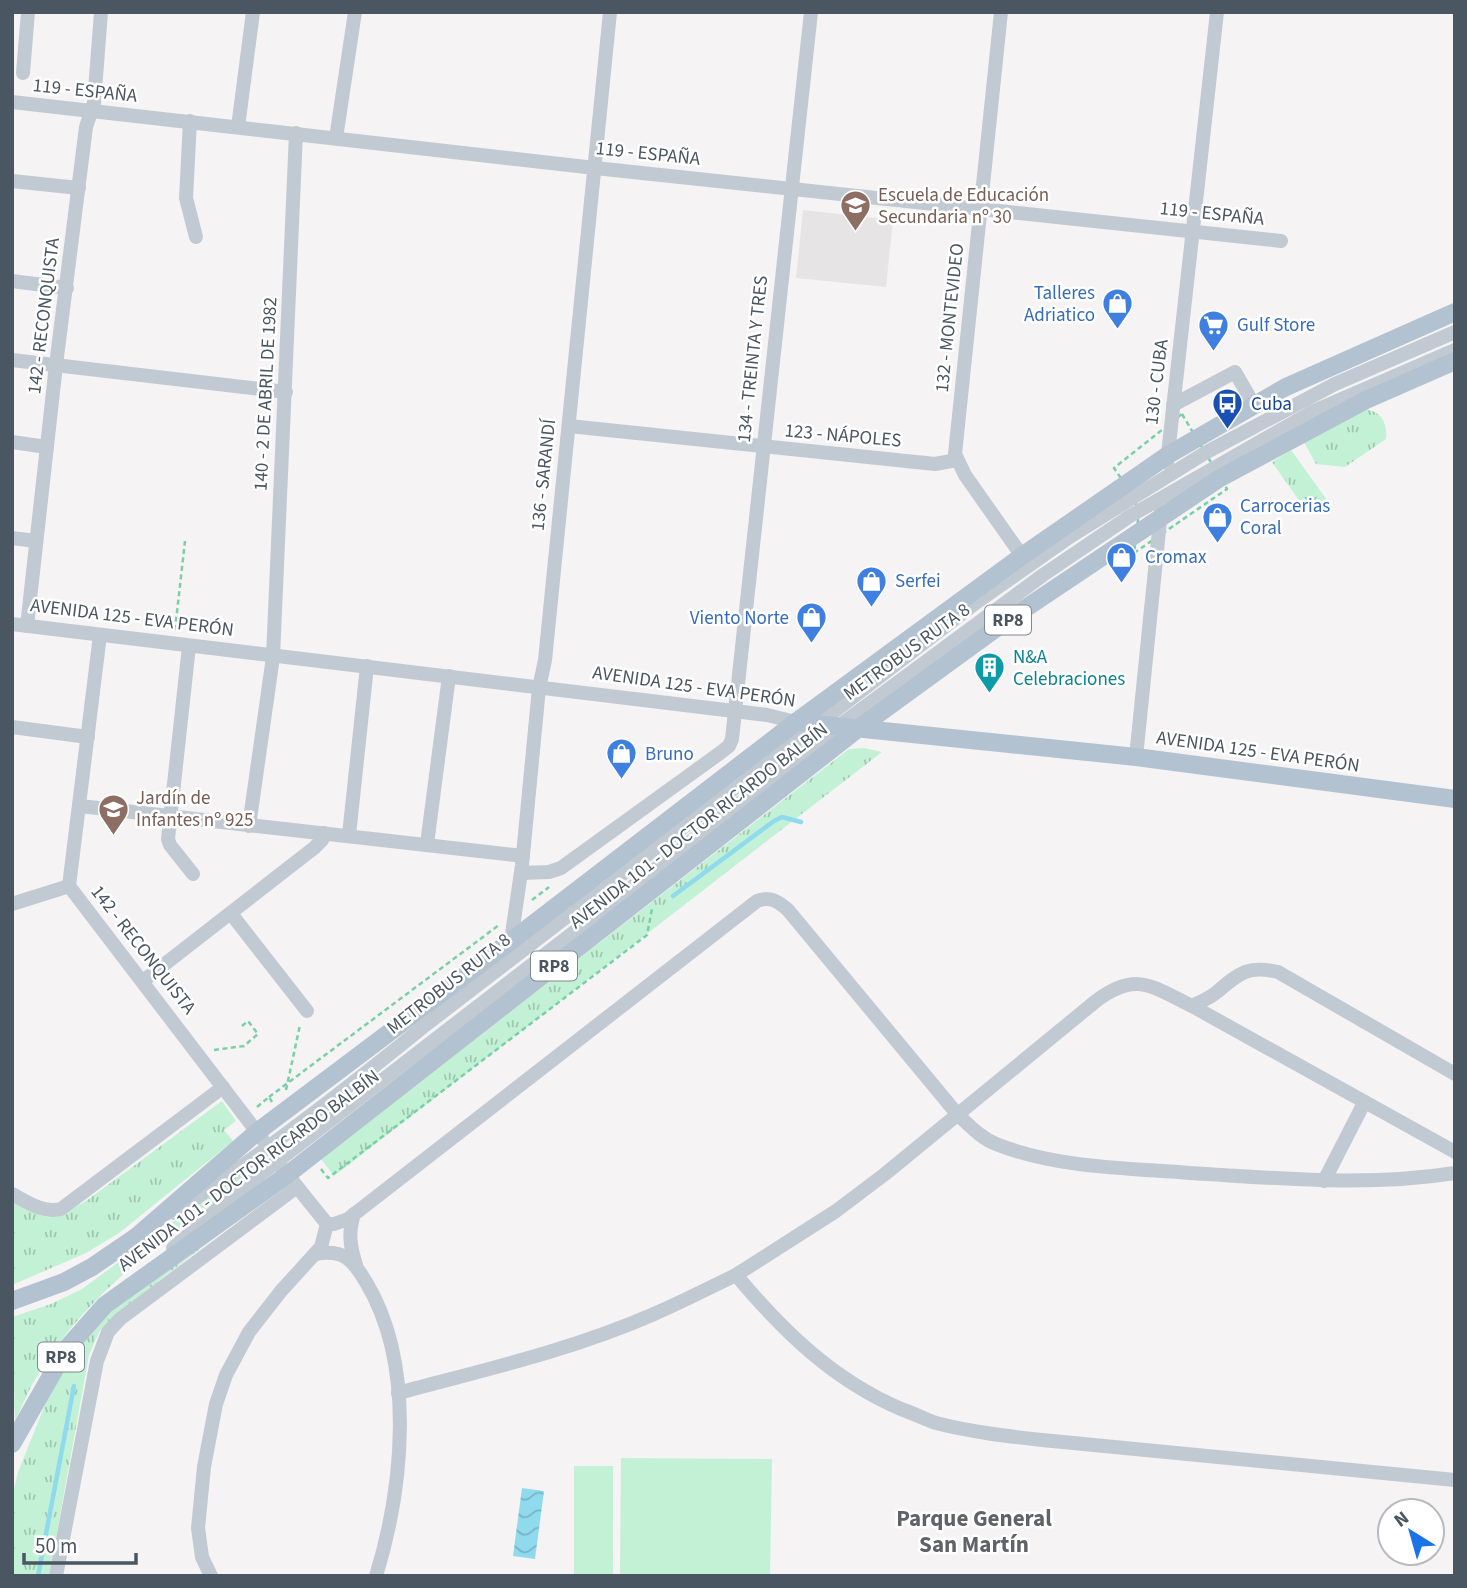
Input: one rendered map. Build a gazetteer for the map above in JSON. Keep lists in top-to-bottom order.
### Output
{
  "streets": {
    "main road": ["AVENIDA 125 - EVA PERÓN", "RP8", "AVENIDA 101 - DOCTOR RICARDO BALBÍN"],
    "street": [
      "119 - ESPAÑA",
      "142 - RECONQUISTA",
      "132 - MONTEVIDEO",
      "134 - TREINTA Y TRES",
      "130 - CUBA",
      "140 - 2 DE ABRIL DE 1982",
      "123 - NÁPOLES",
      "136 - SARANDÍ",
      "METROBUS RUTA 8"
    ]
  },
  "crossings": [
    ["119 - ESPAÑA", "142 - RECONQUISTA"],
    ["119 - ESPAÑA", "132 - MONTEVIDEO"],
    ["119 - ESPAÑA", "134 - TREINTA Y TRES"],
    ["119 - ESPAÑA", "130 - CUBA"],
    ["119 - ESPAÑA", "140 - 2 DE ABRIL DE 1982"],
    ["119 - ESPAÑA", "136 - SARANDÍ"],
    ["142 - RECONQUISTA", "AVENIDA 125 - EVA PERÓN"],
    ["142 - RECONQUISTA", "METROBUS RUTA 8"],
    ["142 - RECONQUISTA", "AVENIDA 101 - DOCTOR RICARDO BALBÍN"],
    ["132 - MONTEVIDEO", "123 - NÁPOLES"],
    ["134 - TREINTA Y TRES", "123 - NÁPOLES"],
    ["134 - TREINTA Y TRES", "136 - SARANDÍ"],
    ["134 - TREINTA Y TRES", "AVENIDA 125 - EVA PERÓN"],
    ["130 - CUBA", "AVENIDA 125 - EVA PERÓN"],
    ["130 - CUBA", "METROBUS RUTA 8"],
    ["130 - CUBA", "AVENIDA 101 - DOCTOR RICARDO BALBÍN"],
    ["140 - 2 DE ABRIL DE 1982", "AVENIDA 125 - EVA PERÓN"],
    ["123 - NÁPOLES", "136 - SARANDÍ"],
    ["136 - SARANDÍ", "AVENIDA 125 - EVA PERÓN"],
    ["136 - SARANDÍ", "AVENIDA 101 - DOCTOR RICARDO BALBÍN"],
    ["AVENIDA 125 - EVA PERÓN", "METROBUS RUTA 8"],
    ["AVENIDA 125 - EVA PERÓN", "AVENIDA 101 - DOCTOR RICARDO BALBÍN"],
    ["METROBUS RUTA 8", "AVENIDA 101 - DOCTOR RICARDO BALBÍN"]
  ],
  "districts": ["Parque General San Martín"],
  "places": {
    "school or university": ["Escuela de Educación Secundaria nº 30", "Jardín de Infantes nº 925"],
    "shop": [
      "Talleres Adriatico",
      "Carrocerias Coral",
      "Cromax",
      "Serfei",
      "Viento Norte",
      "Bruno"
    ],
    "supermarket": ["Gulf Store"],
    "bus stop": ["Cuba"],
    "building": ["N&A Celebraciones"]
  },
  "scale_bar": "50 m",
  "north": "top left"
}
